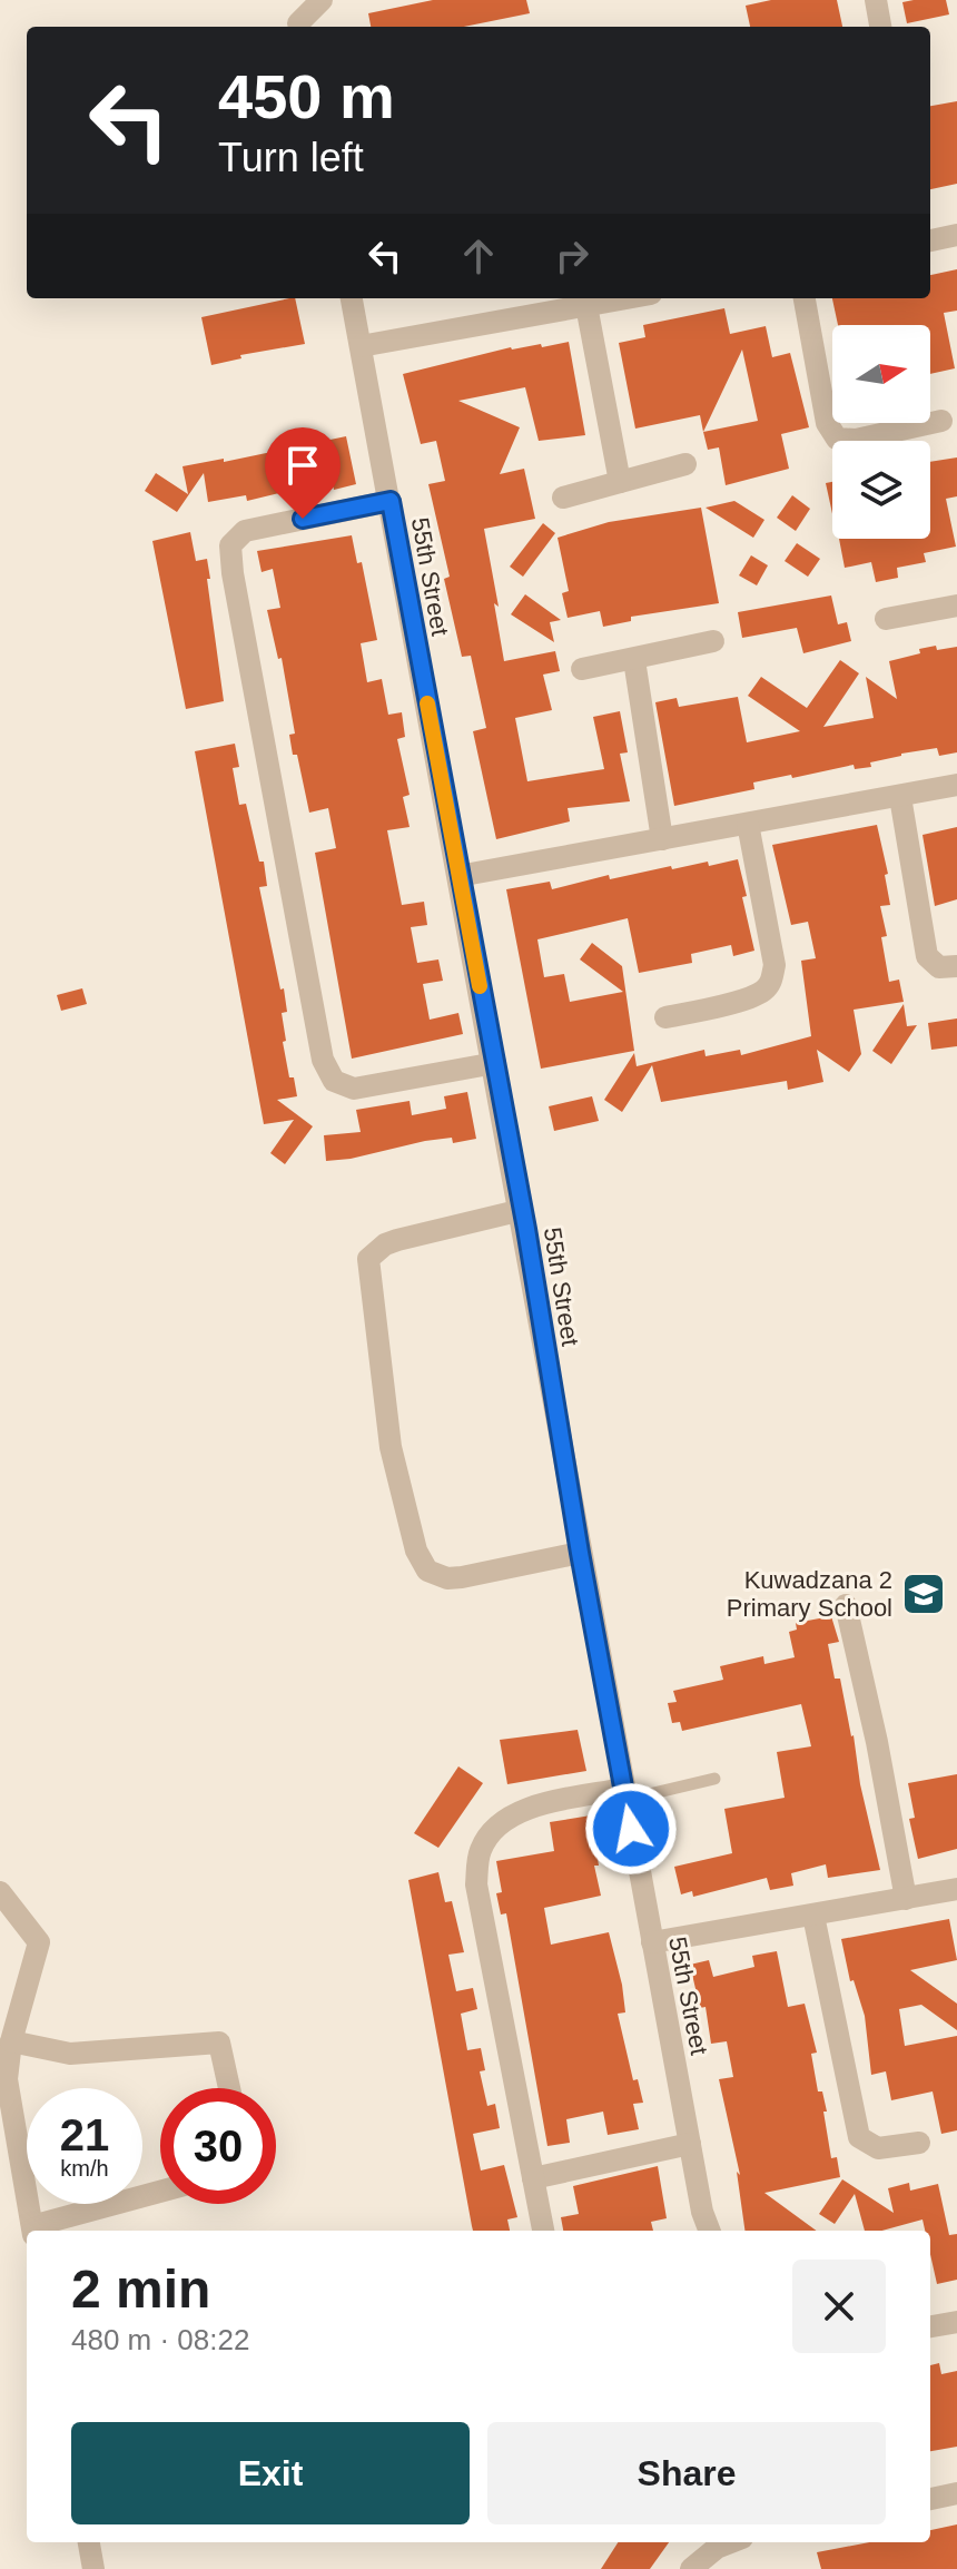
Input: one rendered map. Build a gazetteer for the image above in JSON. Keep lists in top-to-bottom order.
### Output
{
  "streets": {
    "street": ["55th Street"]
  },
  "places": {
    "school or university": ["Kuwadzana 2 Primary School"]
  },
  "north": "right",
  "page": {
    "turn": ["450 m", "Turn left"],
    "speed": "21 km/h",
    "limit": "30",
    "heading": ["2 min", "480 m · 08:22"],
    "buttons": ["Exit", "Share"]
  }
}
